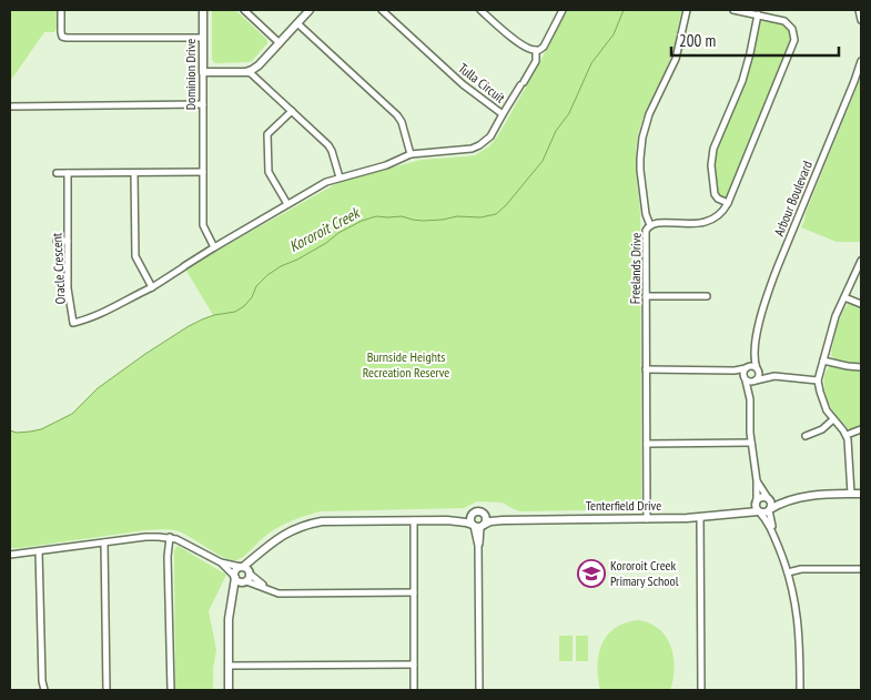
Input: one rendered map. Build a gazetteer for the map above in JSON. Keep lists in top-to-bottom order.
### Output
{
  "streets": {
    "street": [
      "Dominion Drive",
      "Tulla Circuit",
      "Arbour Boulevard",
      "Oracle Crescent",
      "Freelands Drive",
      "Tenterfield Drive"
    ]
  },
  "crossings": [
    ["Dominion Drive", "Oracle Crescent"],
    ["Tulla Circuit", "Oracle Crescent"],
    ["Freelands Drive", "Tenterfield Drive"]
  ],
  "water": ["Kororoit Creek"],
  "parks": ["Burnside Heights Recreation Reserve"],
  "places": {
    "school or university": ["Kororoit Creek Primary School"]
  },
  "scale_bar": "200 m"
}
